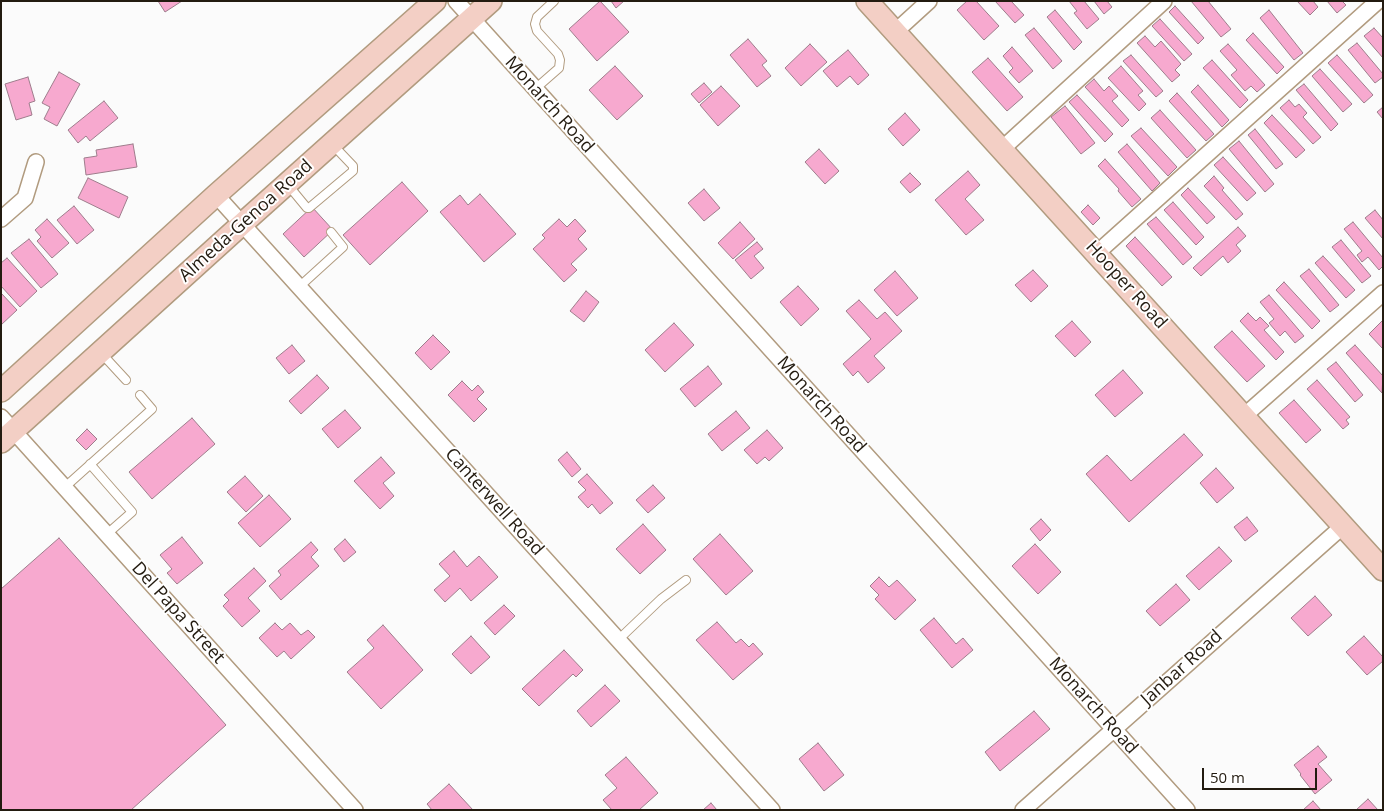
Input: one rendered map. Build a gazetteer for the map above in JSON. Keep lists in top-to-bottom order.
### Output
{
  "streets": {
    "main road": ["Almeda-Genoa Road", "Hooper Road"],
    "street": [
      "Monarch Road",
      "Canterwell Road",
      "Del Papa Street",
      "Janbar Road"
    ]
  },
  "crossings": [
    ["Monarch Road", "Almeda-Genoa Road"],
    ["Monarch Road", "Janbar Road"],
    ["Almeda-Genoa Road", "Canterwell Road"],
    ["Almeda-Genoa Road", "Del Papa Street"],
    ["Hooper Road", "Janbar Road"]
  ],
  "scale_bar": "50 m"
}
